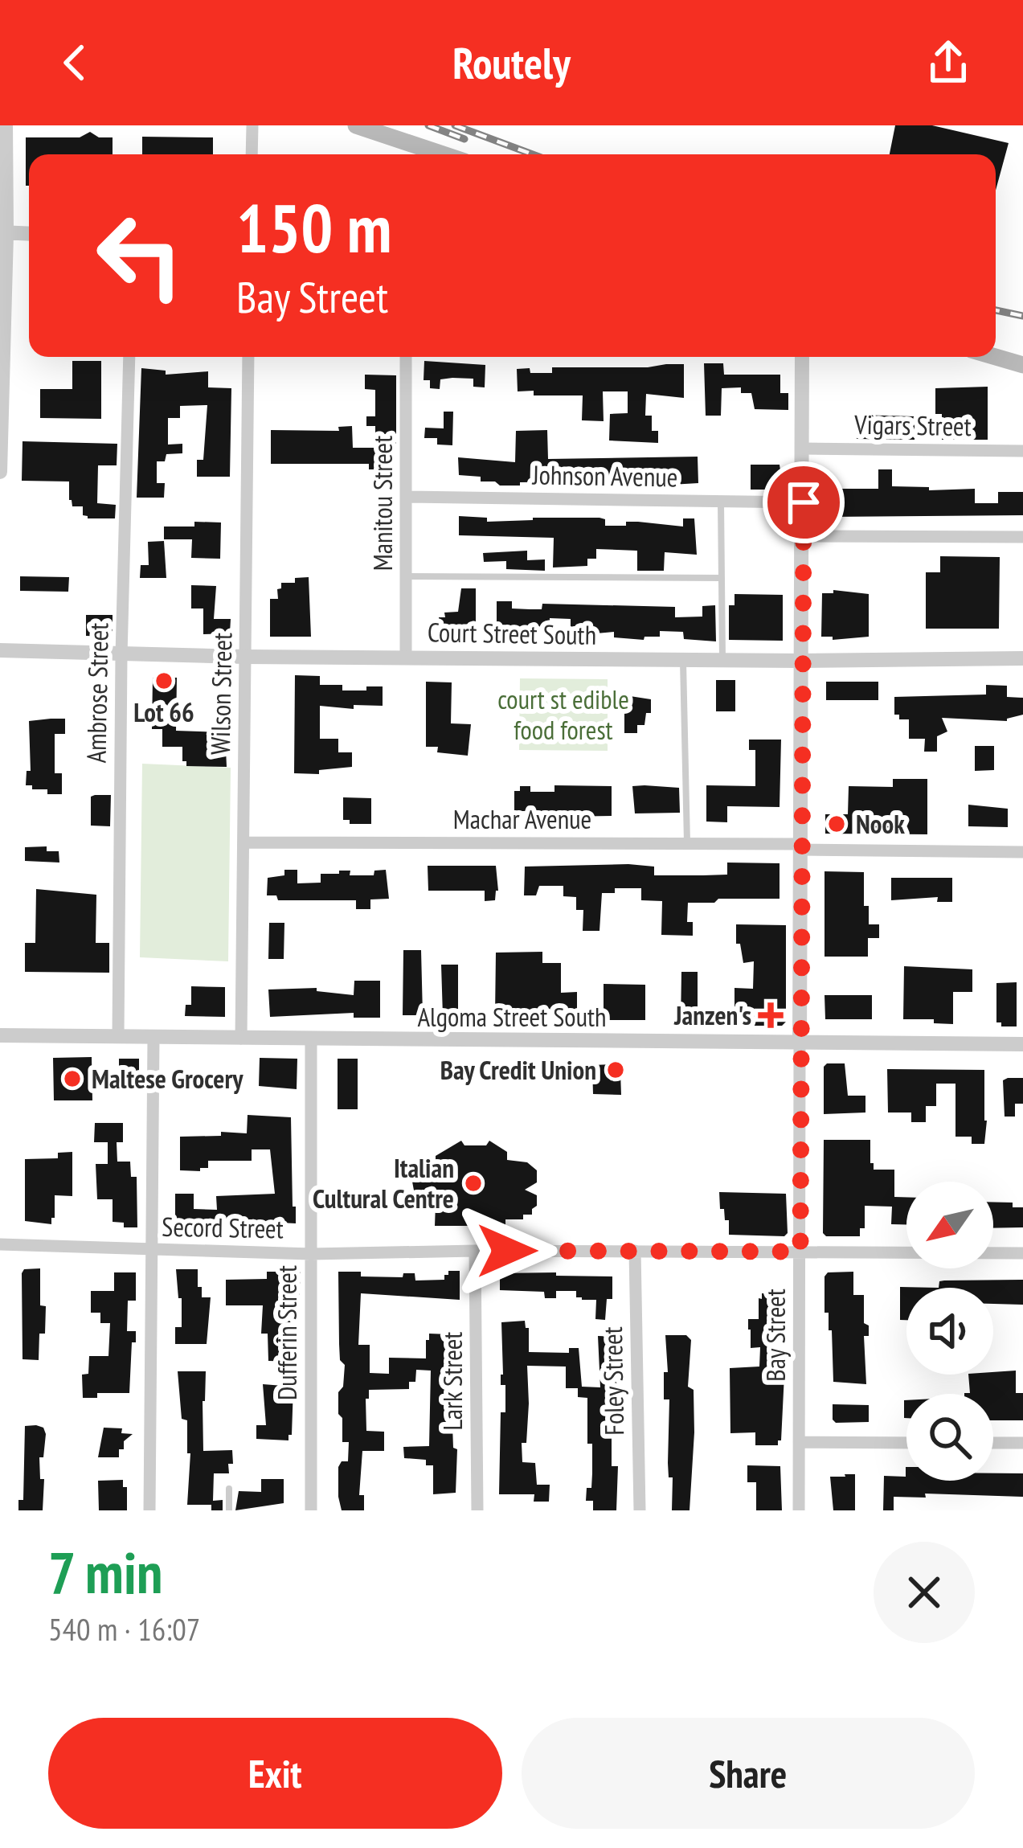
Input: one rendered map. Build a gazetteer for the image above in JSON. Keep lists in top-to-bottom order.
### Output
{
  "streets": {
    "street": [
      "Vigars Street",
      "Johnson Avenue",
      "Manitou Street",
      "Court Street South",
      "Ambrose Street",
      "Wilson Street",
      "Machar Avenue",
      "Algoma Street South",
      "Secord Street",
      "Dufferin Street",
      "Bay Street",
      "Lark Street",
      "Foley Street"
    ]
  },
  "crossings": [
    ["Vigars Street", "Bay Street"],
    ["Johnson Avenue", "Manitou Street"],
    ["Johnson Avenue", "Bay Street"],
    ["Manitou Street", "Court Street South"],
    ["Court Street South", "Ambrose Street"],
    ["Court Street South", "Wilson Street"],
    ["Court Street South", "Bay Street"],
    ["Ambrose Street", "Algoma Street South"],
    ["Wilson Street", "Machar Avenue"],
    ["Wilson Street", "Algoma Street South"],
    ["Machar Avenue", "Bay Street"],
    ["Algoma Street South", "Dufferin Street"],
    ["Algoma Street South", "Bay Street"],
    ["Secord Street", "Dufferin Street"],
    ["Secord Street", "Bay Street"],
    ["Secord Street", "Lark Street"],
    ["Secord Street", "Foley Street"]
  ],
  "parks": ["court st edible food forest"],
  "places": {
    "other": [
      "Lot 66",
      "Nook",
      "Bay Credit Union",
      "Maltese Grocery",
      "Italian Cultural Centre"
    ],
    "health": ["Janzen's"]
  },
  "north": "bottom left",
  "page": {
    "header": "Routely",
    "turn": ["150 m", "Bay Street"],
    "heading": ["7 min", "540 m · 16:07"],
    "buttons": ["Exit", "Share"]
  }
}
